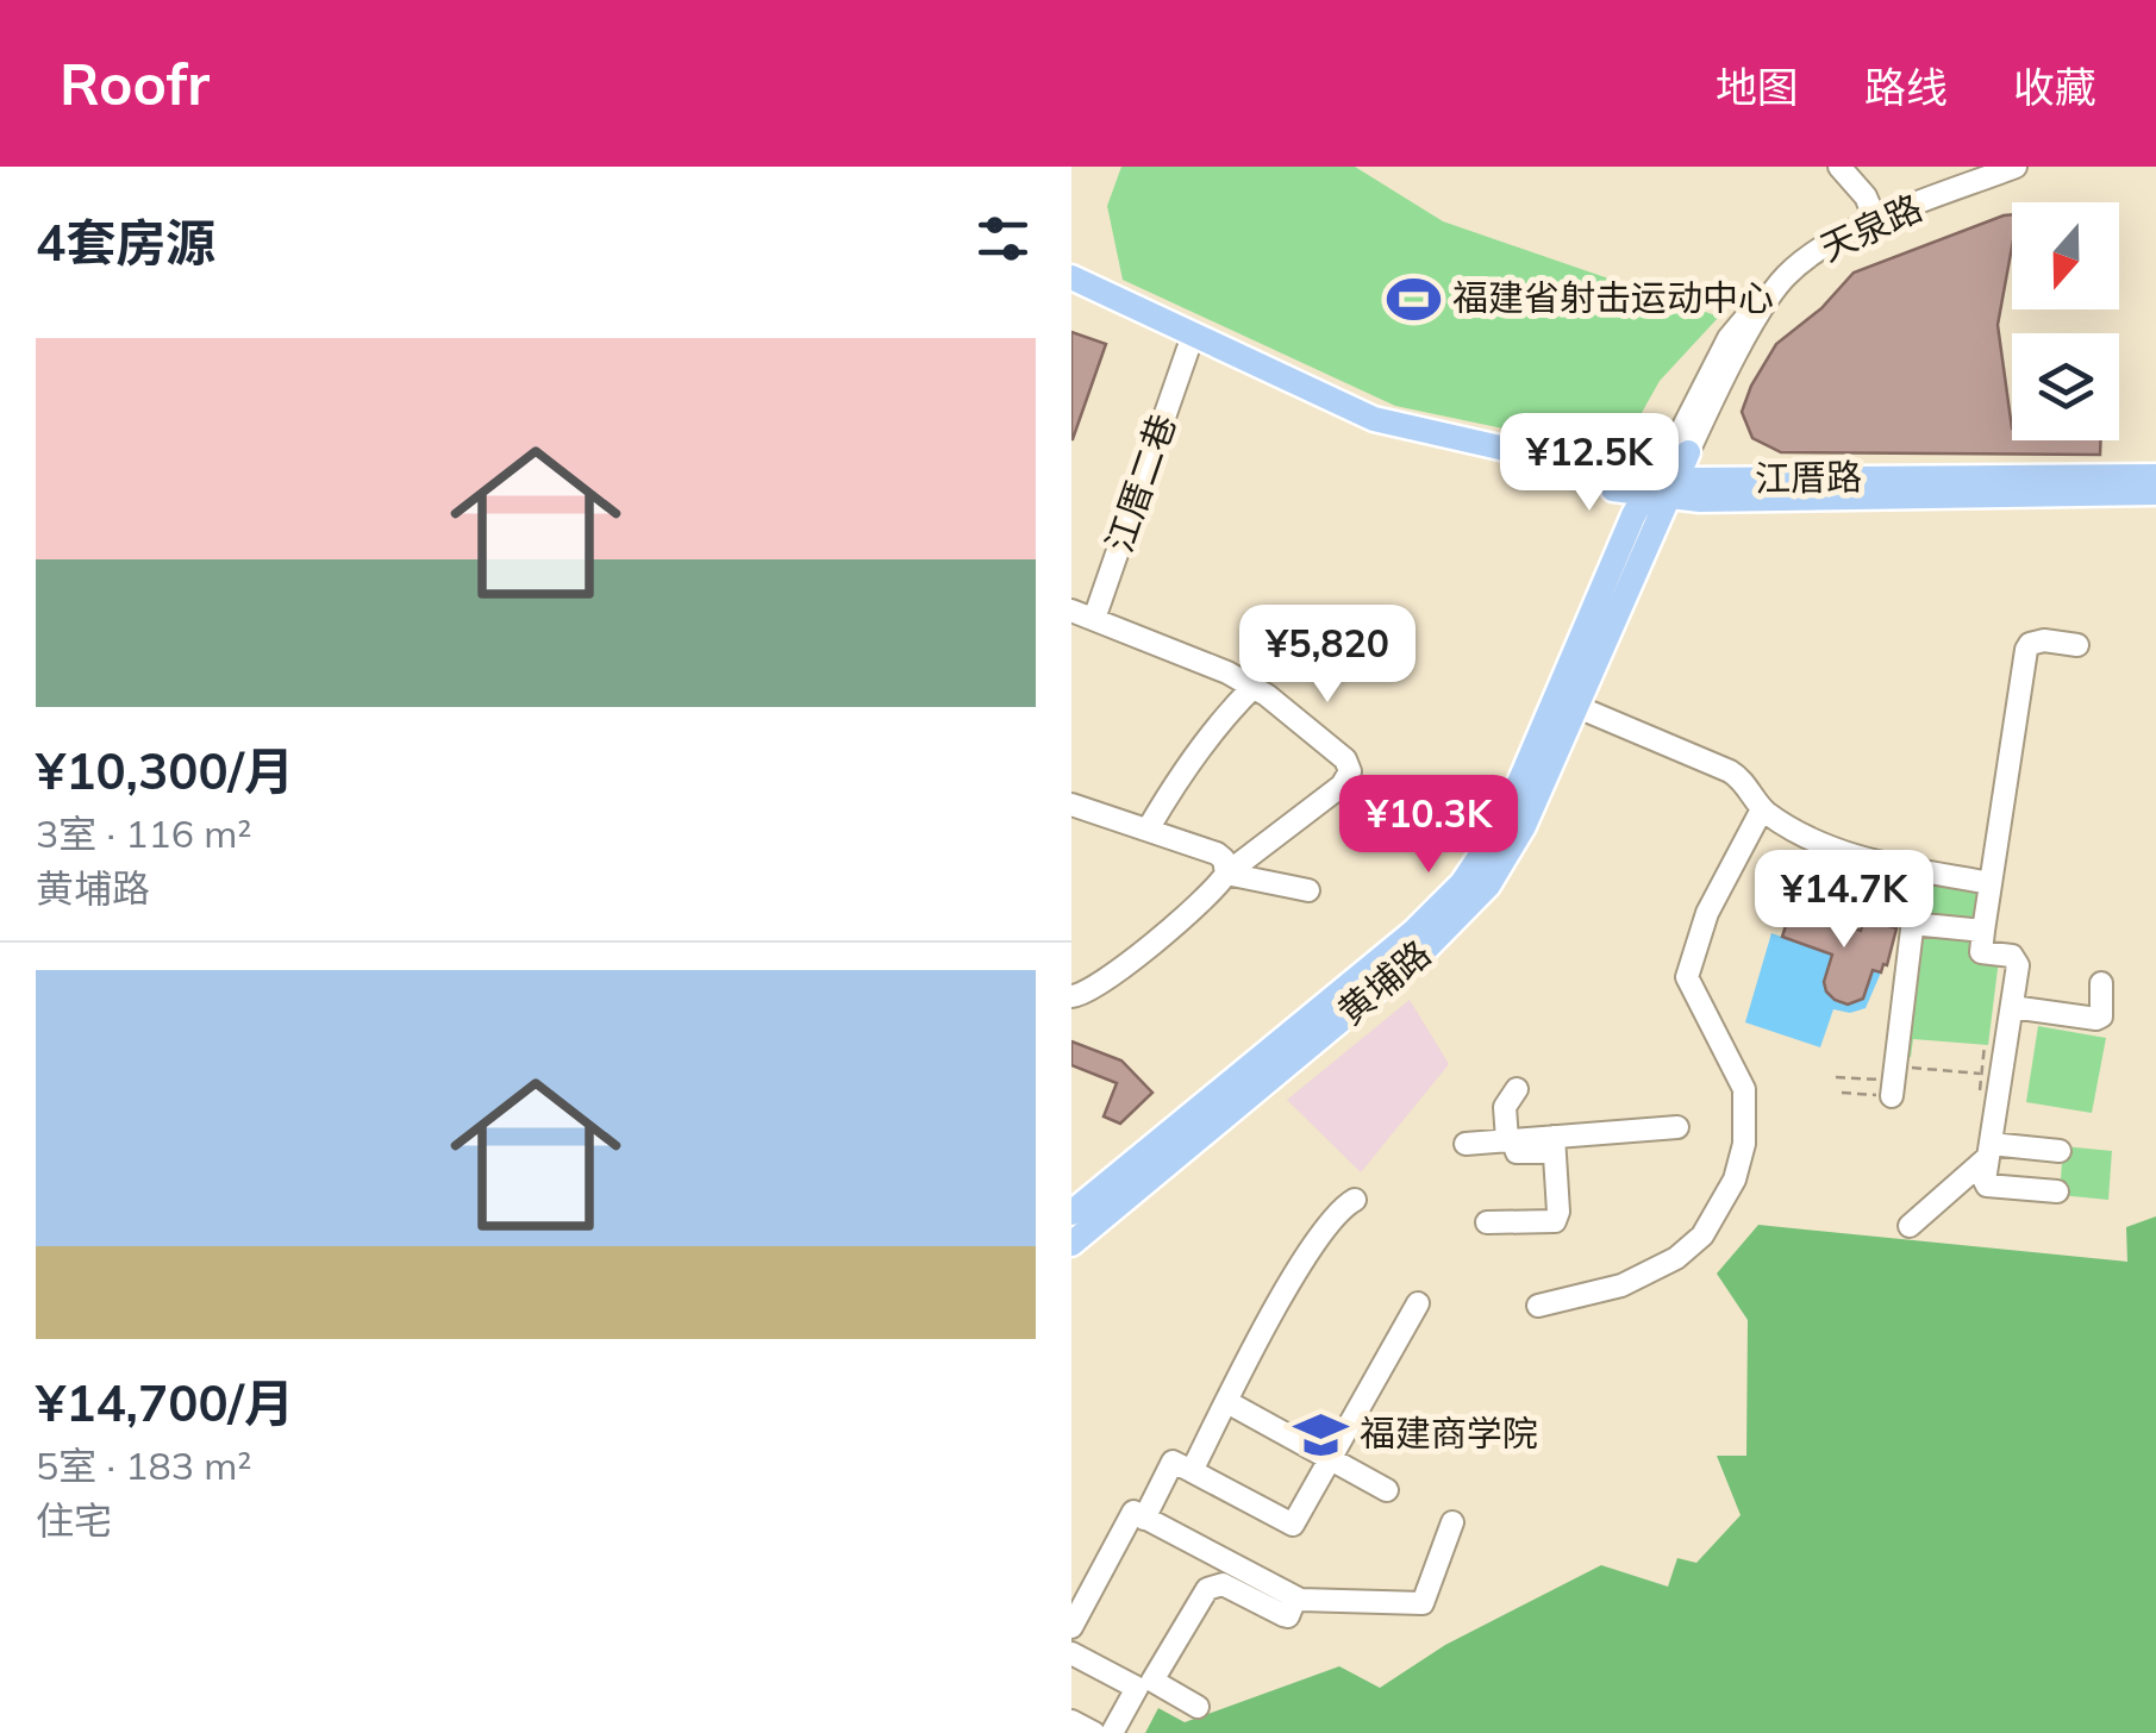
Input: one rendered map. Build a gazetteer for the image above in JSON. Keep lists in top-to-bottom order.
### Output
{
  "streets": {
    "main road": ["江厝路", "黄埔路"],
    "street": ["天泉路", "江厝二巷"]
  },
  "crossings": [
    ["天泉路", "黄埔路"],
    ["江厝路", "江厝二巷"],
    ["江厝路", "黄埔路"]
  ],
  "places": {
    "sports": ["福建省射击运动中心"],
    "school or university": ["福建商学院"]
  },
  "north": "bottom",
  "page": {
    "header": "Roofr",
    "nav": ["地图", "路线", "收藏"],
    "heading": "4套房源",
    "list": [
      {
        "name": "¥10,300/月",
        "note": "3室 · 116 m² · 黄埔路"
      },
      {
        "name": "¥14,700/月",
        "note": "5室 · 183 m² · 住宅"
      }
    ],
    "price": [
      "¥12.5K",
      "¥5,820",
      "¥10.3K",
      "¥14.7K"
    ]
  }
}
